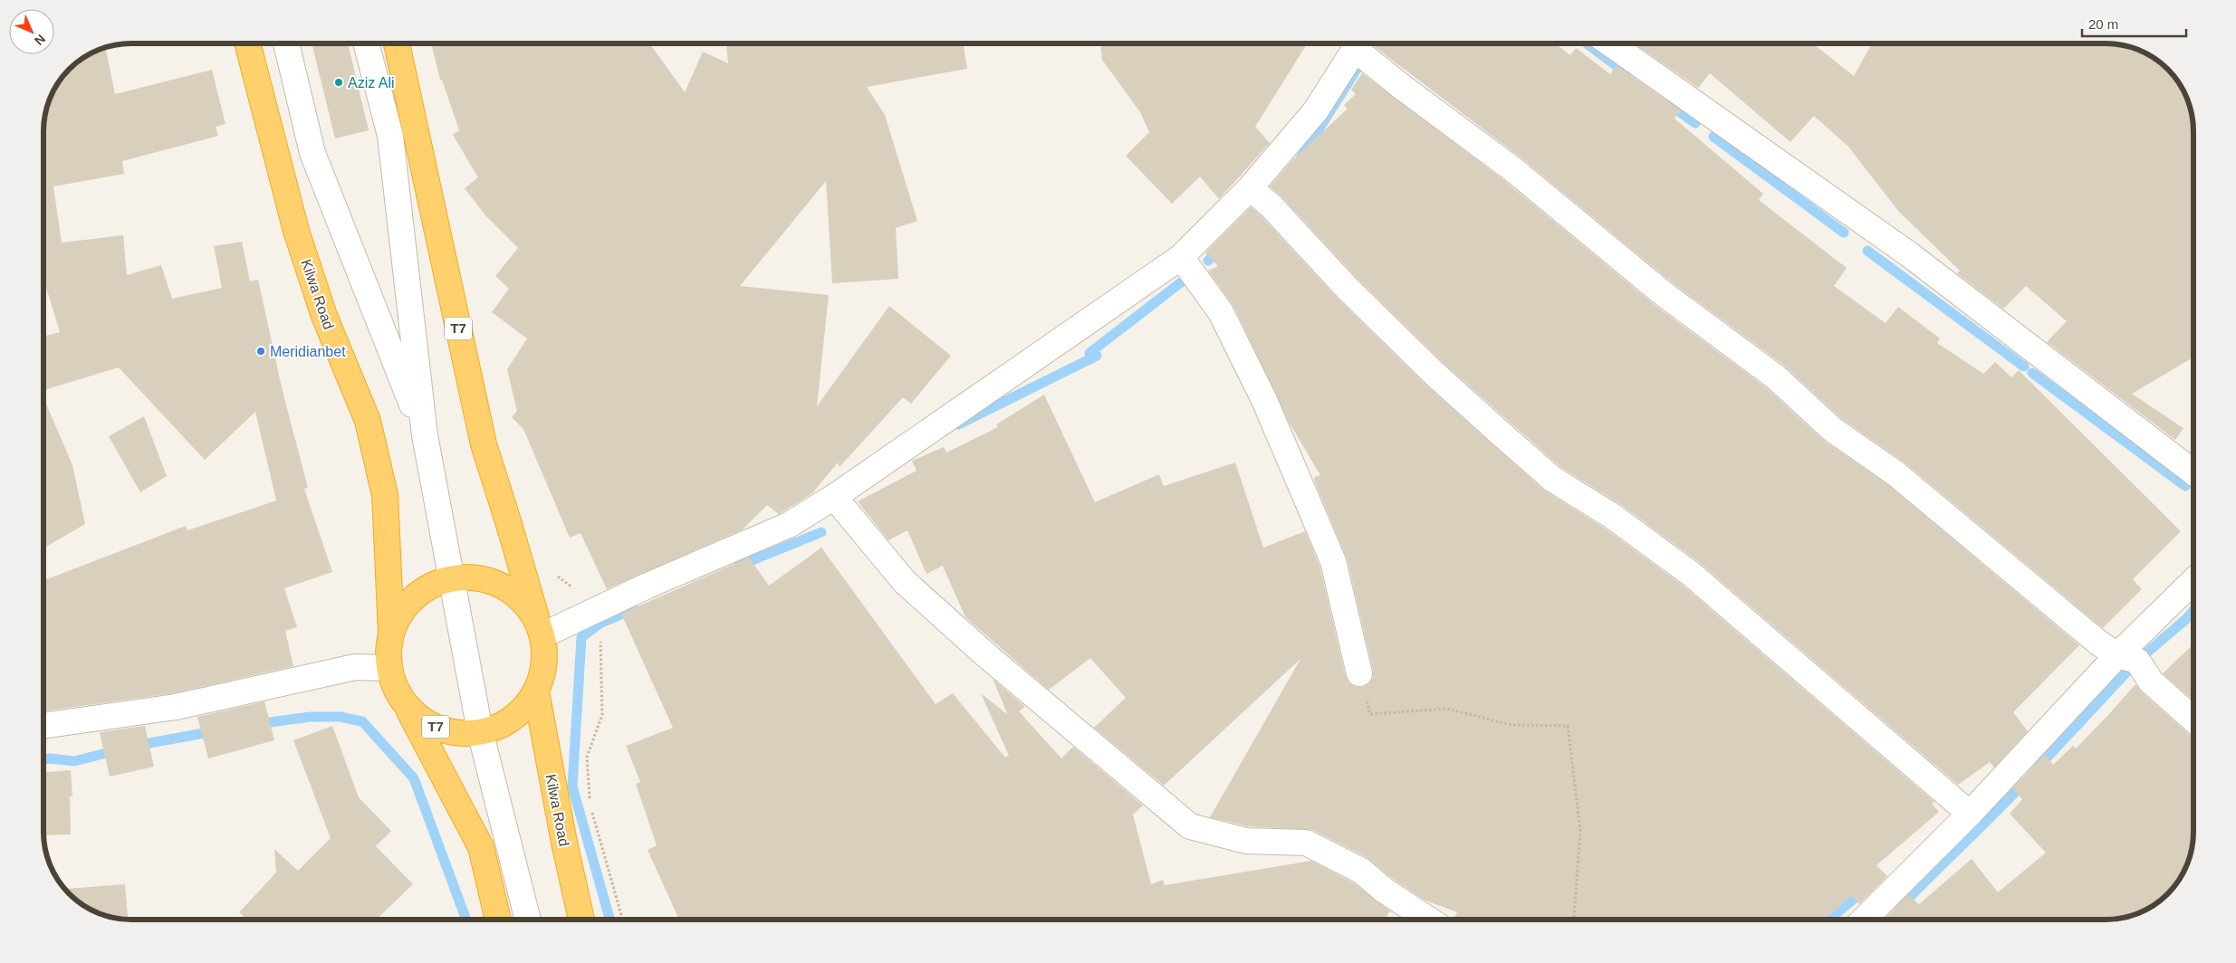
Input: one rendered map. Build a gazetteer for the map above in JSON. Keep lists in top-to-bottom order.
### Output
{
  "streets": {
    "highway": ["Kilwa Road", "T7"]
  },
  "crossings": [
    ["Kilwa Road", "T7"]
  ],
  "places": ["Aziz Ali", "Meridianbet"],
  "scale_bar": "20 m",
  "north": "bottom right"
}
